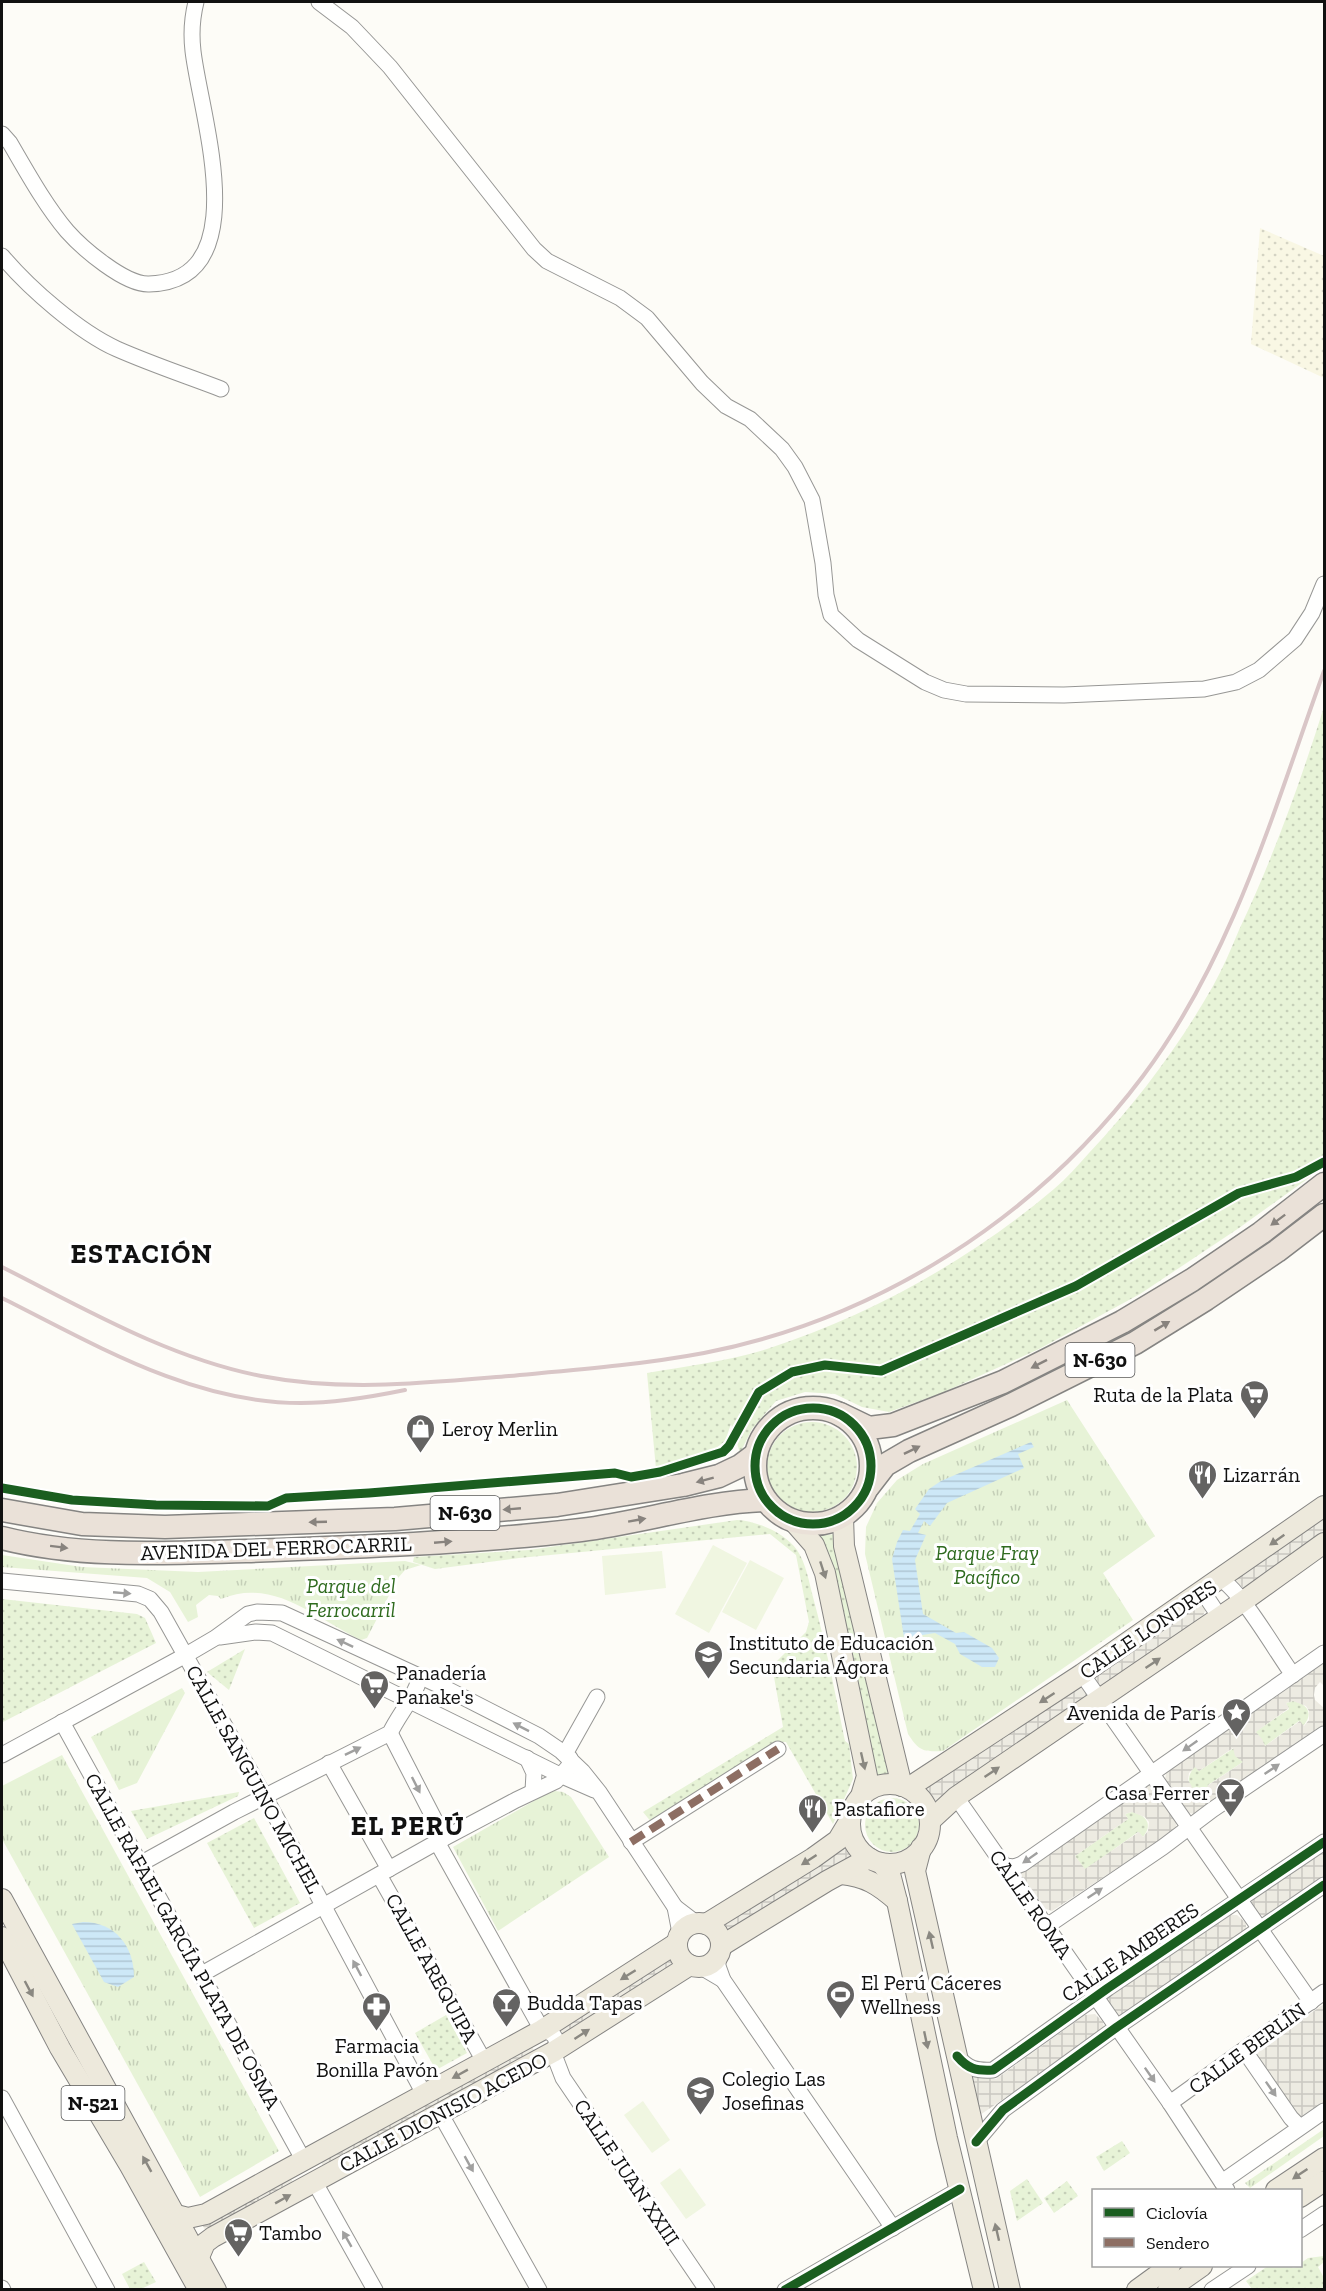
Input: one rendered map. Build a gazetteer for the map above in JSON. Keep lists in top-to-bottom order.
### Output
{
  "streets": {
    "highway": ["N-630", "AVENIDA DEL FERROCARRIL"],
    "main road": ["CALLE LONDRES", "N-521", "CALLE DIONISIO ACEDO"],
    "street": [
      "CALLE SANGUINO MICHEL",
      "CALLE ROMA",
      "CALLE RAFAEL GARCÍA PLATA DE OSMA",
      "CALLE AMBERES",
      "CALLE AREQUIPA",
      "CALLE BERLÍN",
      "CALLE JUAN XXIII"
    ]
  },
  "crossings": [
    ["N-630", "AVENIDA DEL FERROCARRIL"],
    ["CALLE LONDRES", "CALLE ROMA"],
    ["CALLE LONDRES", "CALLE DIONISIO ACEDO"],
    ["CALLE SANGUINO MICHEL", "CALLE DIONISIO ACEDO"],
    ["CALLE ROMA", "CALLE AMBERES"],
    ["CALLE ROMA", "CALLE BERLÍN"],
    ["CALLE RAFAEL GARCÍA PLATA DE OSMA", "CALLE DIONISIO ACEDO"],
    ["CALLE AREQUIPA", "CALLE DIONISIO ACEDO"],
    ["N-521", "CALLE DIONISIO ACEDO"],
    ["CALLE DIONISIO ACEDO", "CALLE JUAN XXIII"]
  ],
  "districts": ["ESTACIÓN", "EL PERÚ"],
  "parks": ["Parque Fray Pacífico", "Parque del Ferrocarril"],
  "places": {
    "supermarket": ["Ruta de la Plata", "Panadería Panake's", "Tambo"],
    "shop": ["Leroy Merlin"],
    "restaurant": ["Lizarrán", "Pastafiore"],
    "school or university": ["Instituto de Educación Secundaria Ágora", "Colegio Las Josefinas"],
    "place": ["Avenida de París"],
    "bar": ["Casa Ferrer", "Budda Tapas"],
    "sports": ["El Perú Cáceres Wellness"],
    "pharmacy": ["Farmacia Bonilla Pavón"]
  },
  "legend": ["Ciclovía", "Sendero"]
}
